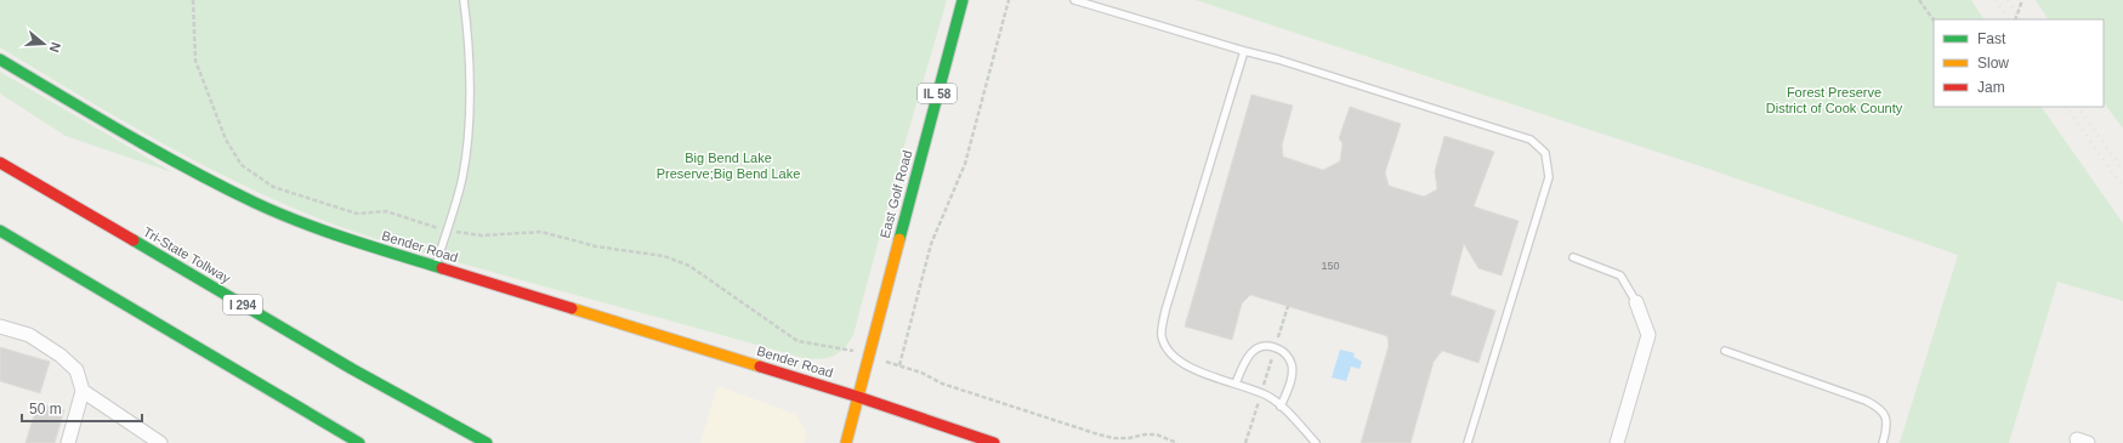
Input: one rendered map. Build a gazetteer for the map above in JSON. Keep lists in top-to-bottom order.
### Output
{
  "streets": {
    "main road": [
      "IL 58",
      "East Golf Road",
      "Bender Road",
      "Tri-State Tollway",
      "I 294"
    ]
  },
  "crossings": [
    ["IL 58", "East Golf Road"],
    ["IL 58", "Bender Road"],
    ["East Golf Road", "Bender Road"]
  ],
  "parks": ["Forest Preserve District of Cook County", "Big Bend Lake Preserve;Big Bend Lake"],
  "house_numbers": ["150"],
  "legend": ["Fast", "Slow", "Jam"],
  "scale_bar": "50 m",
  "north": "right"
}
